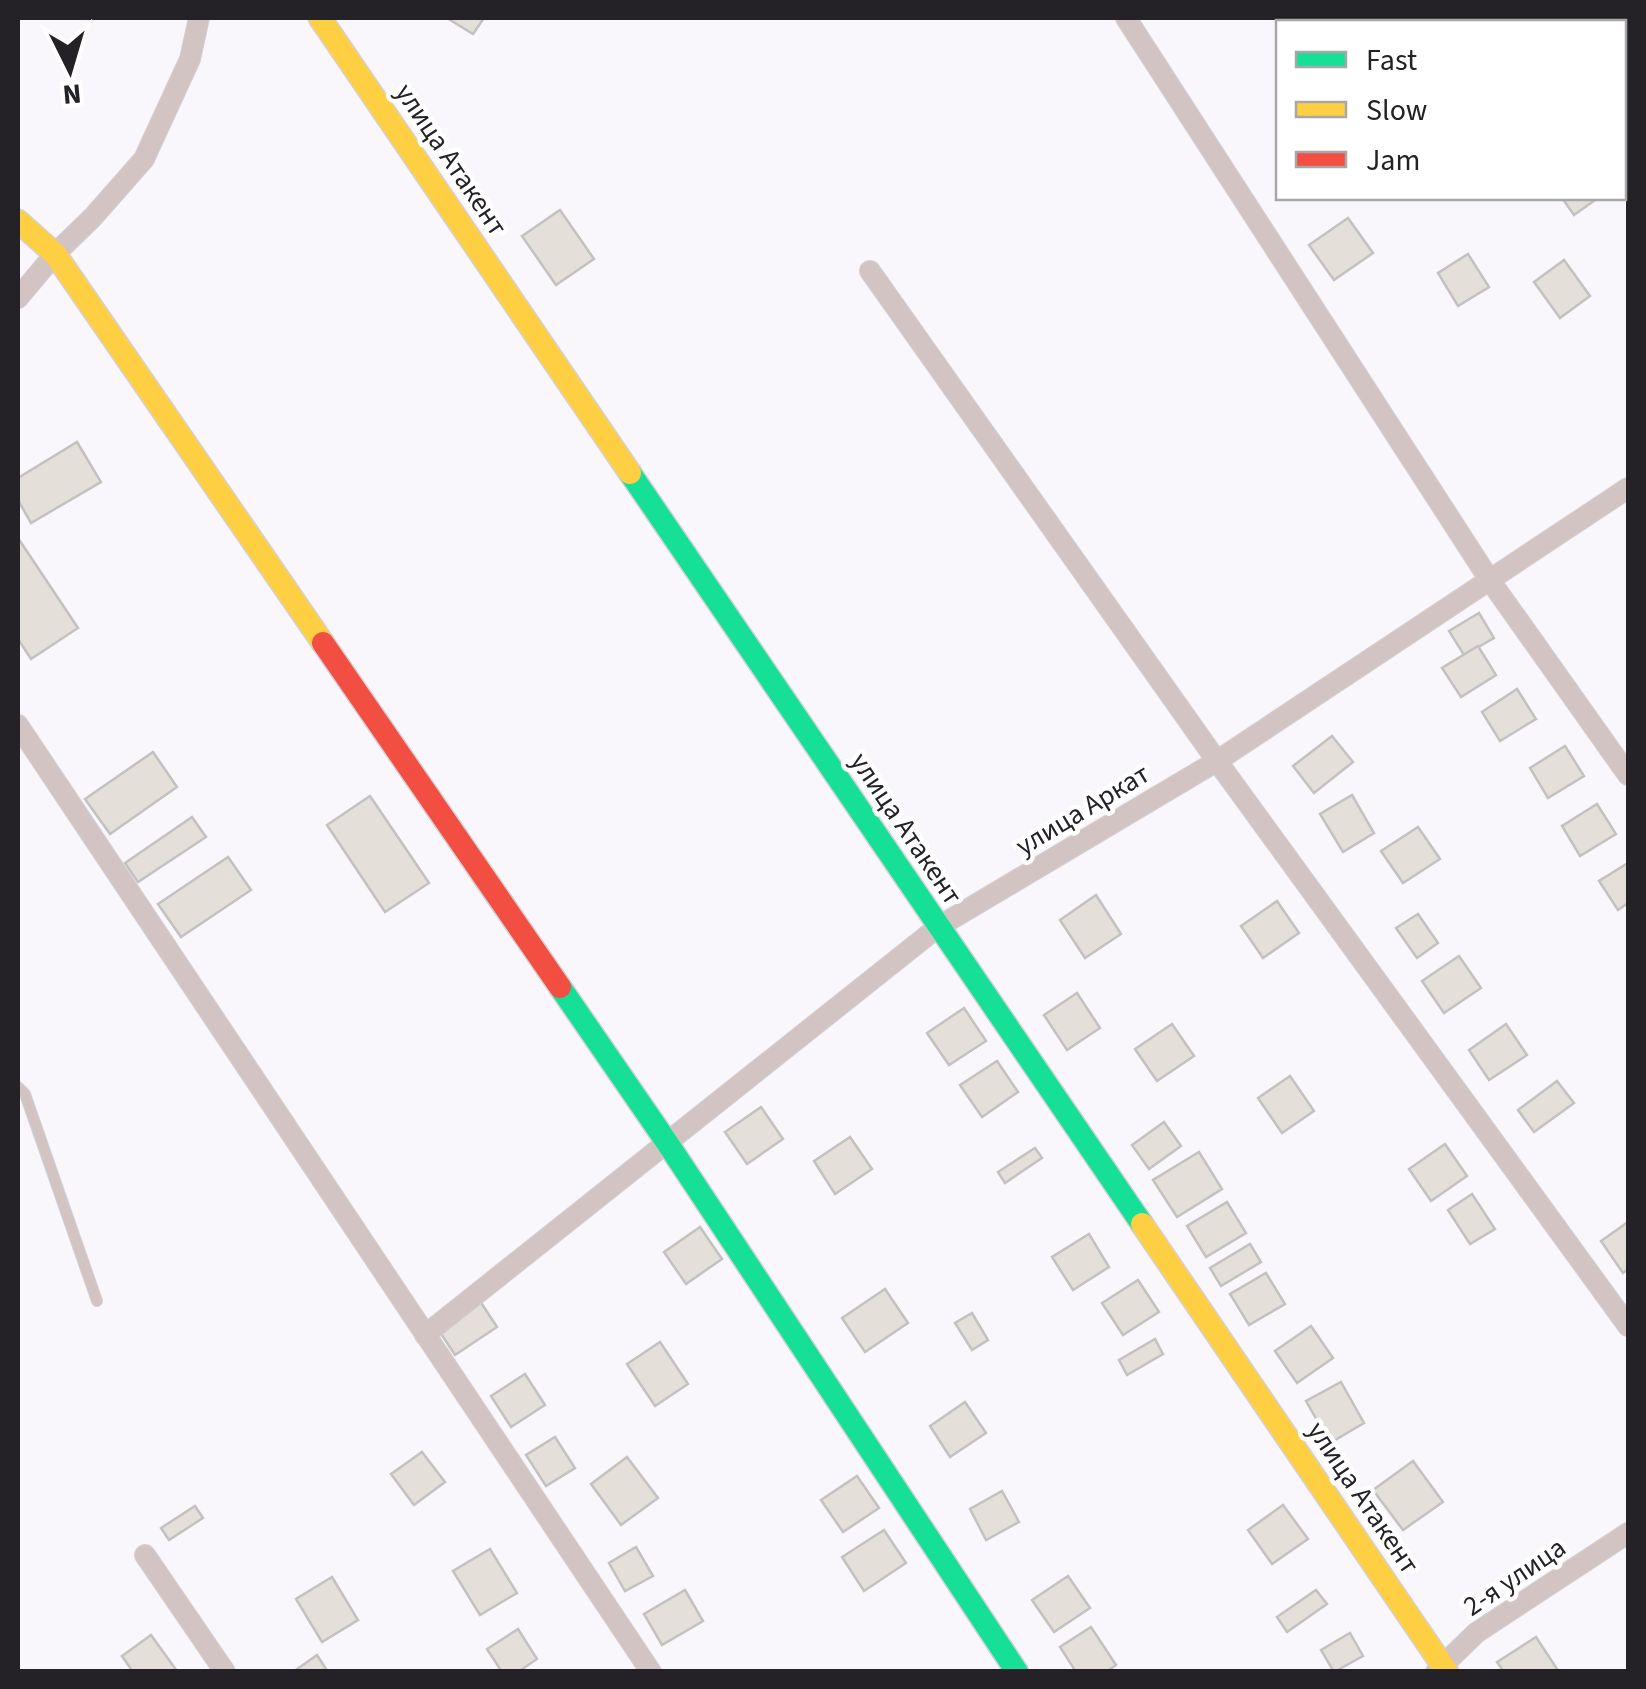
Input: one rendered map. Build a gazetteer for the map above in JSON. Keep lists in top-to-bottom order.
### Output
{
  "streets": {
    "street": ["улица Атакент", "улица Аркат", "2-я улица"]
  },
  "crossings": [
    ["улица Атакент", "улица Аркат"],
    ["улица Атакент", "2-я улица"]
  ],
  "legend": ["Fast", "Slow", "Jam"],
  "north": "bottom"
}
